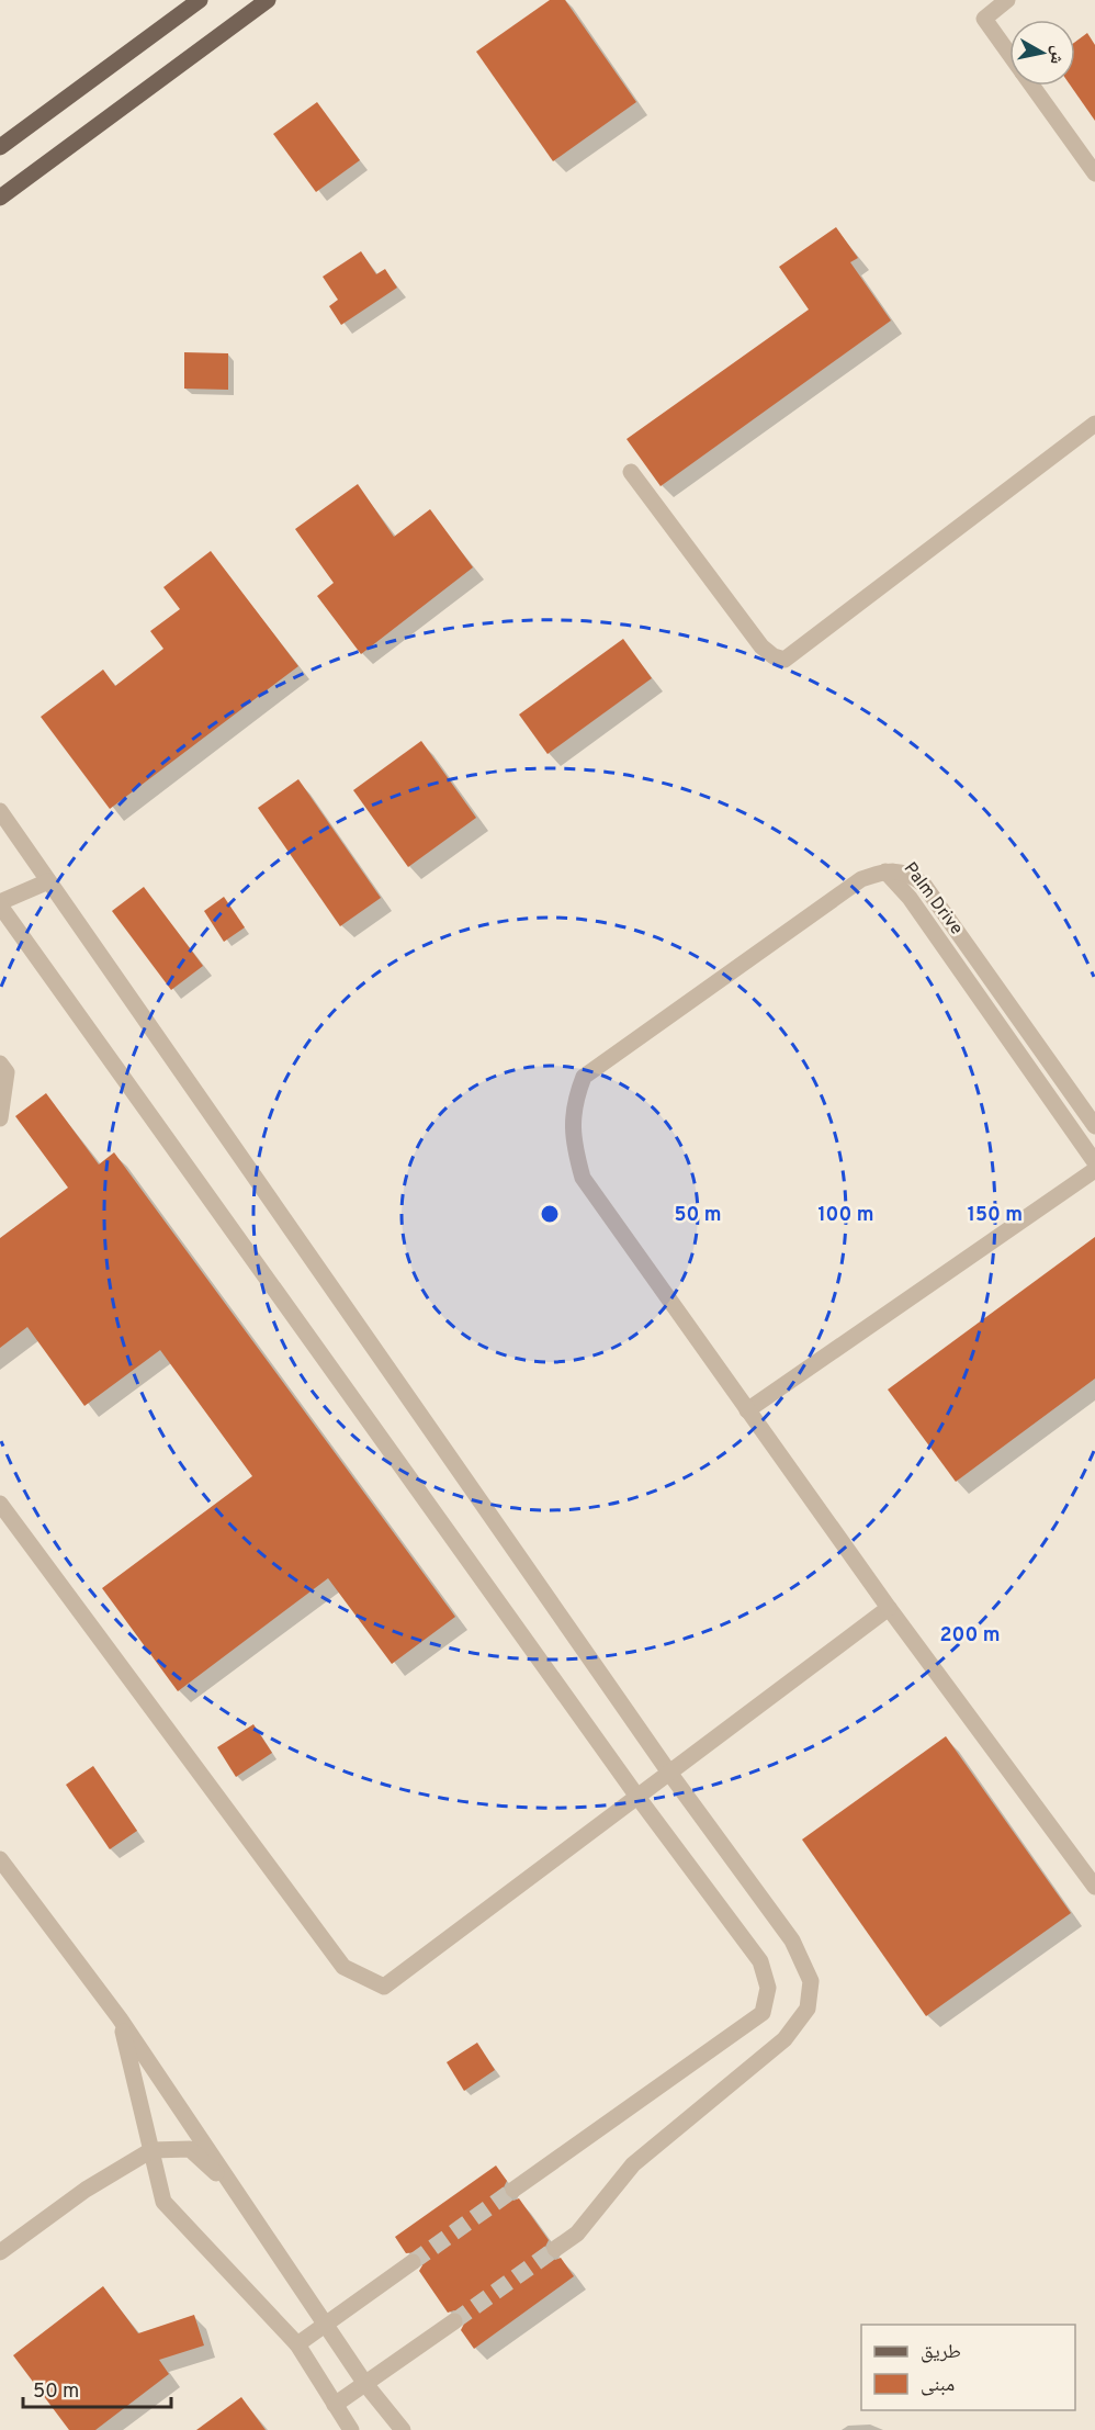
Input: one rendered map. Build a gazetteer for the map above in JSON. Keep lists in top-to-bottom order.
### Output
{
  "streets": {
    "street": ["Palm Drive"]
  },
  "legend": ["طريق", "مبنى"],
  "scale_bar": "50 m",
  "north": "right",
  "rings": [
    "50 m",
    "100 m",
    "150 m",
    "200 m"
  ]
}
